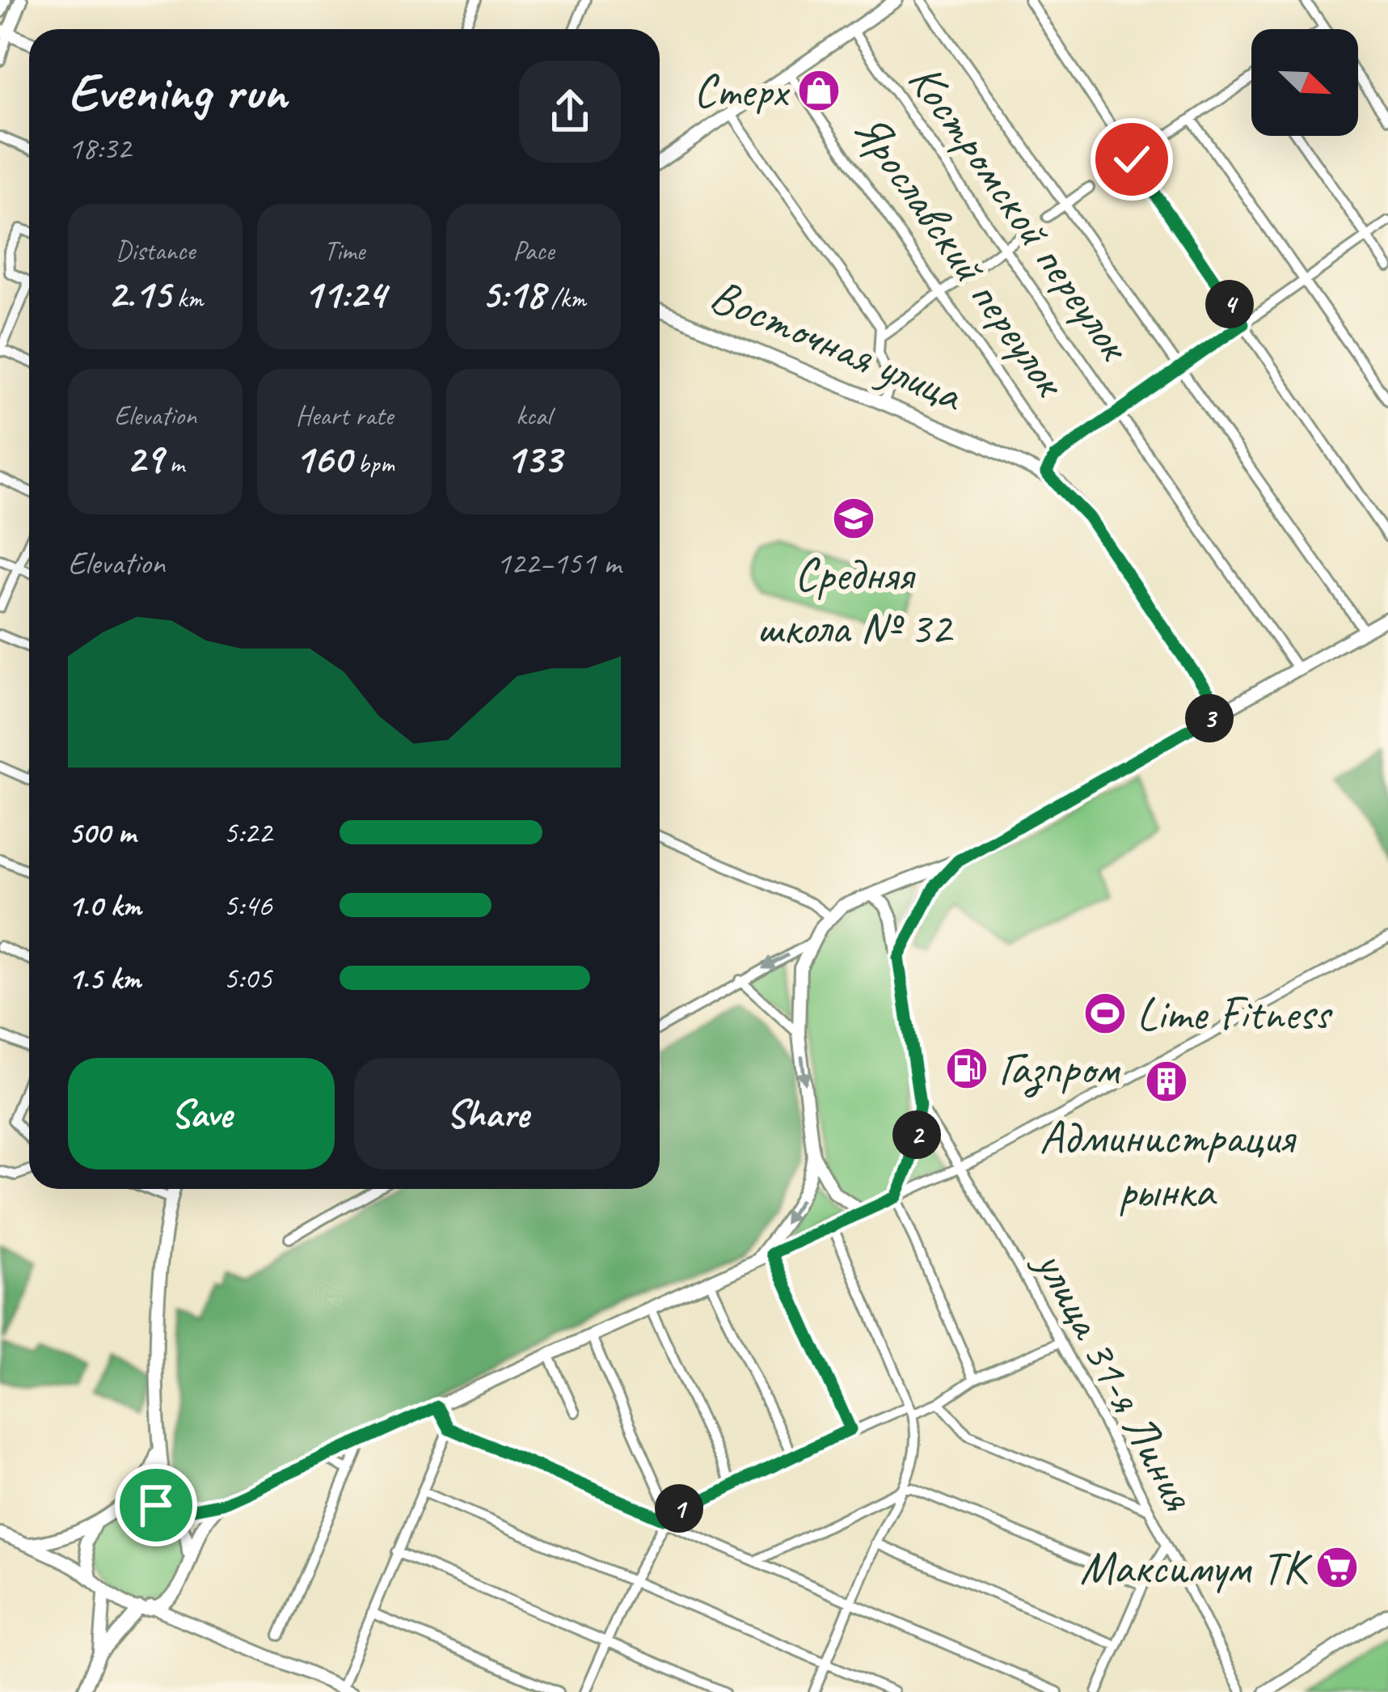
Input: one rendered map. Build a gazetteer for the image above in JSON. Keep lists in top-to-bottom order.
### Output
{
  "streets": {
    "main road": ["Восточная улица"],
    "street": ["Костромской переулок", "Ярославский переулок", "улица 31-я Линия"]
  },
  "crossings": [
    ["Ярославский переулок", "Восточная улица"]
  ],
  "places": {
    "shop": ["Стерх"],
    "school or university": ["Средняя школа № 32"],
    "sports": ["Lime Fitness"],
    "fuel station": ["Газпром"],
    "building": ["Администрация рынка"],
    "supermarket": ["Максимум ТК"]
  },
  "north": "bottom right",
  "page": {
    "heading": ["Evening run", "18:32"],
    "stats": [
      ["Distance", "2.15 km"],
      ["Time", "11:24"],
      ["Pace", "5:18 /km"],
      ["Elevation", "29 m"],
      ["Heart rate", "160 bpm"],
      ["kcal", "133"]
    ],
    "pins": [
      "4",
      "3",
      "2",
      "1"
    ],
    "chart": ["Elevation", "122–151 m"],
    "list": [
      {
        "name": "500 m",
        "note": "5:22"
      },
      {
        "name": "1.0 km",
        "note": "5:46"
      },
      {
        "name": "1.5 km",
        "note": "5:05"
      }
    ],
    "buttons": ["Save", "Share"]
  }
}
